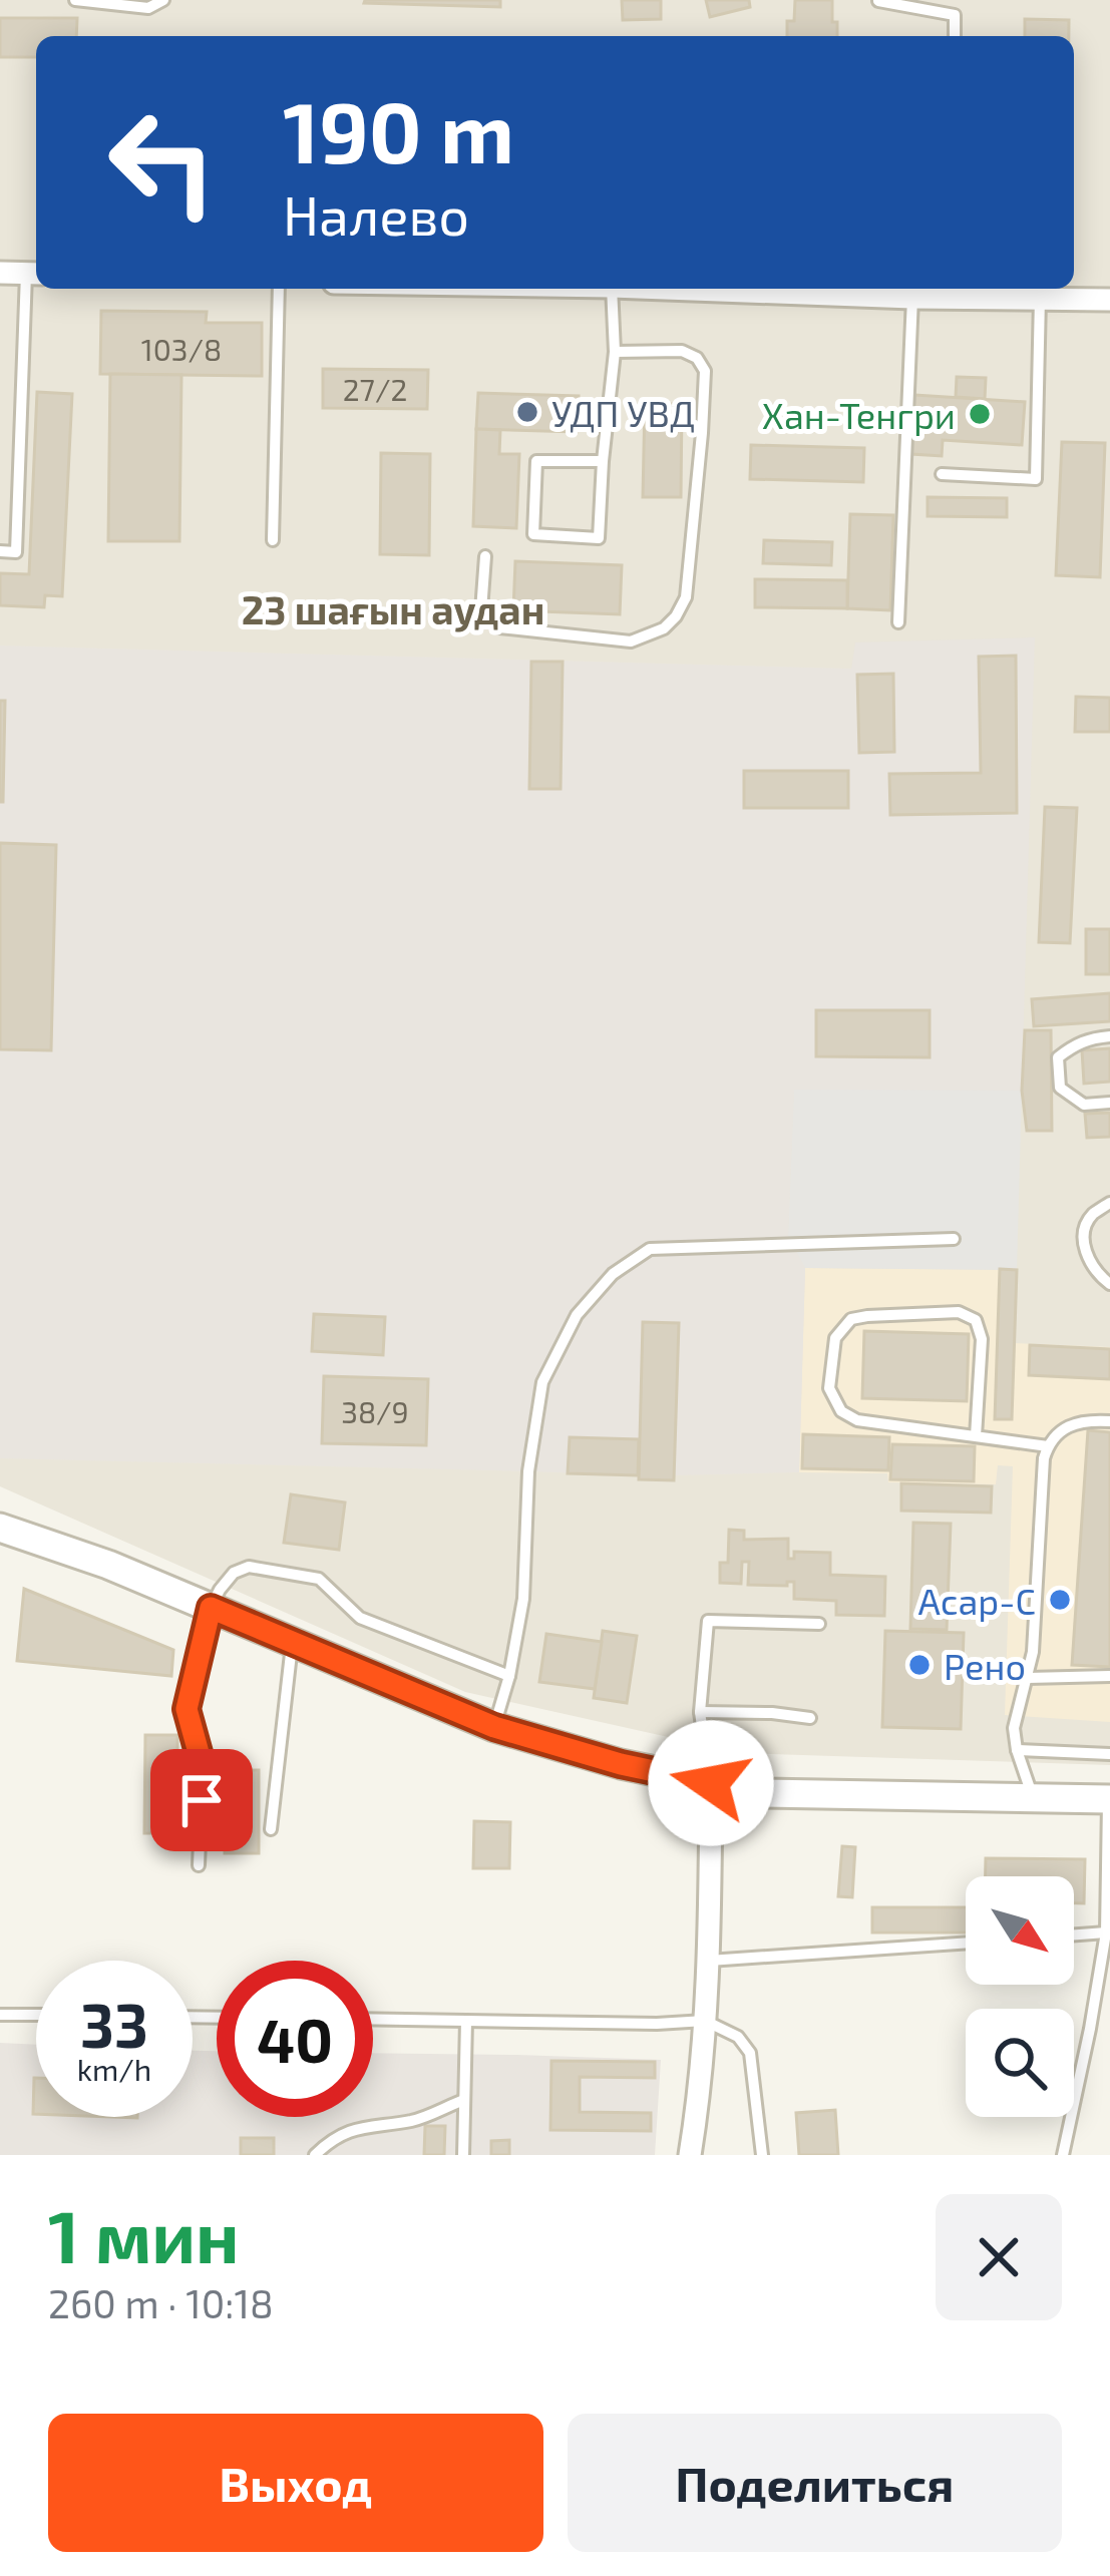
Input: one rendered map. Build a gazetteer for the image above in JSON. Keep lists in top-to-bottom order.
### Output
{
  "districts": ["23 шағын аудан"],
  "places": [
    "УДП УВД",
    "Хан-Тенгри",
    "Асар-С",
    "Рено"
  ],
  "house_numbers": ["103/8", "27/2", "38/9"],
  "north": "bottom right",
  "page": {
    "turn": ["190 m", "Налево"],
    "speed": "33 km/h",
    "limit": "40",
    "heading": ["1 мин", "260 m · 10:18"],
    "buttons": ["Выход", "Поделиться"]
  }
}
